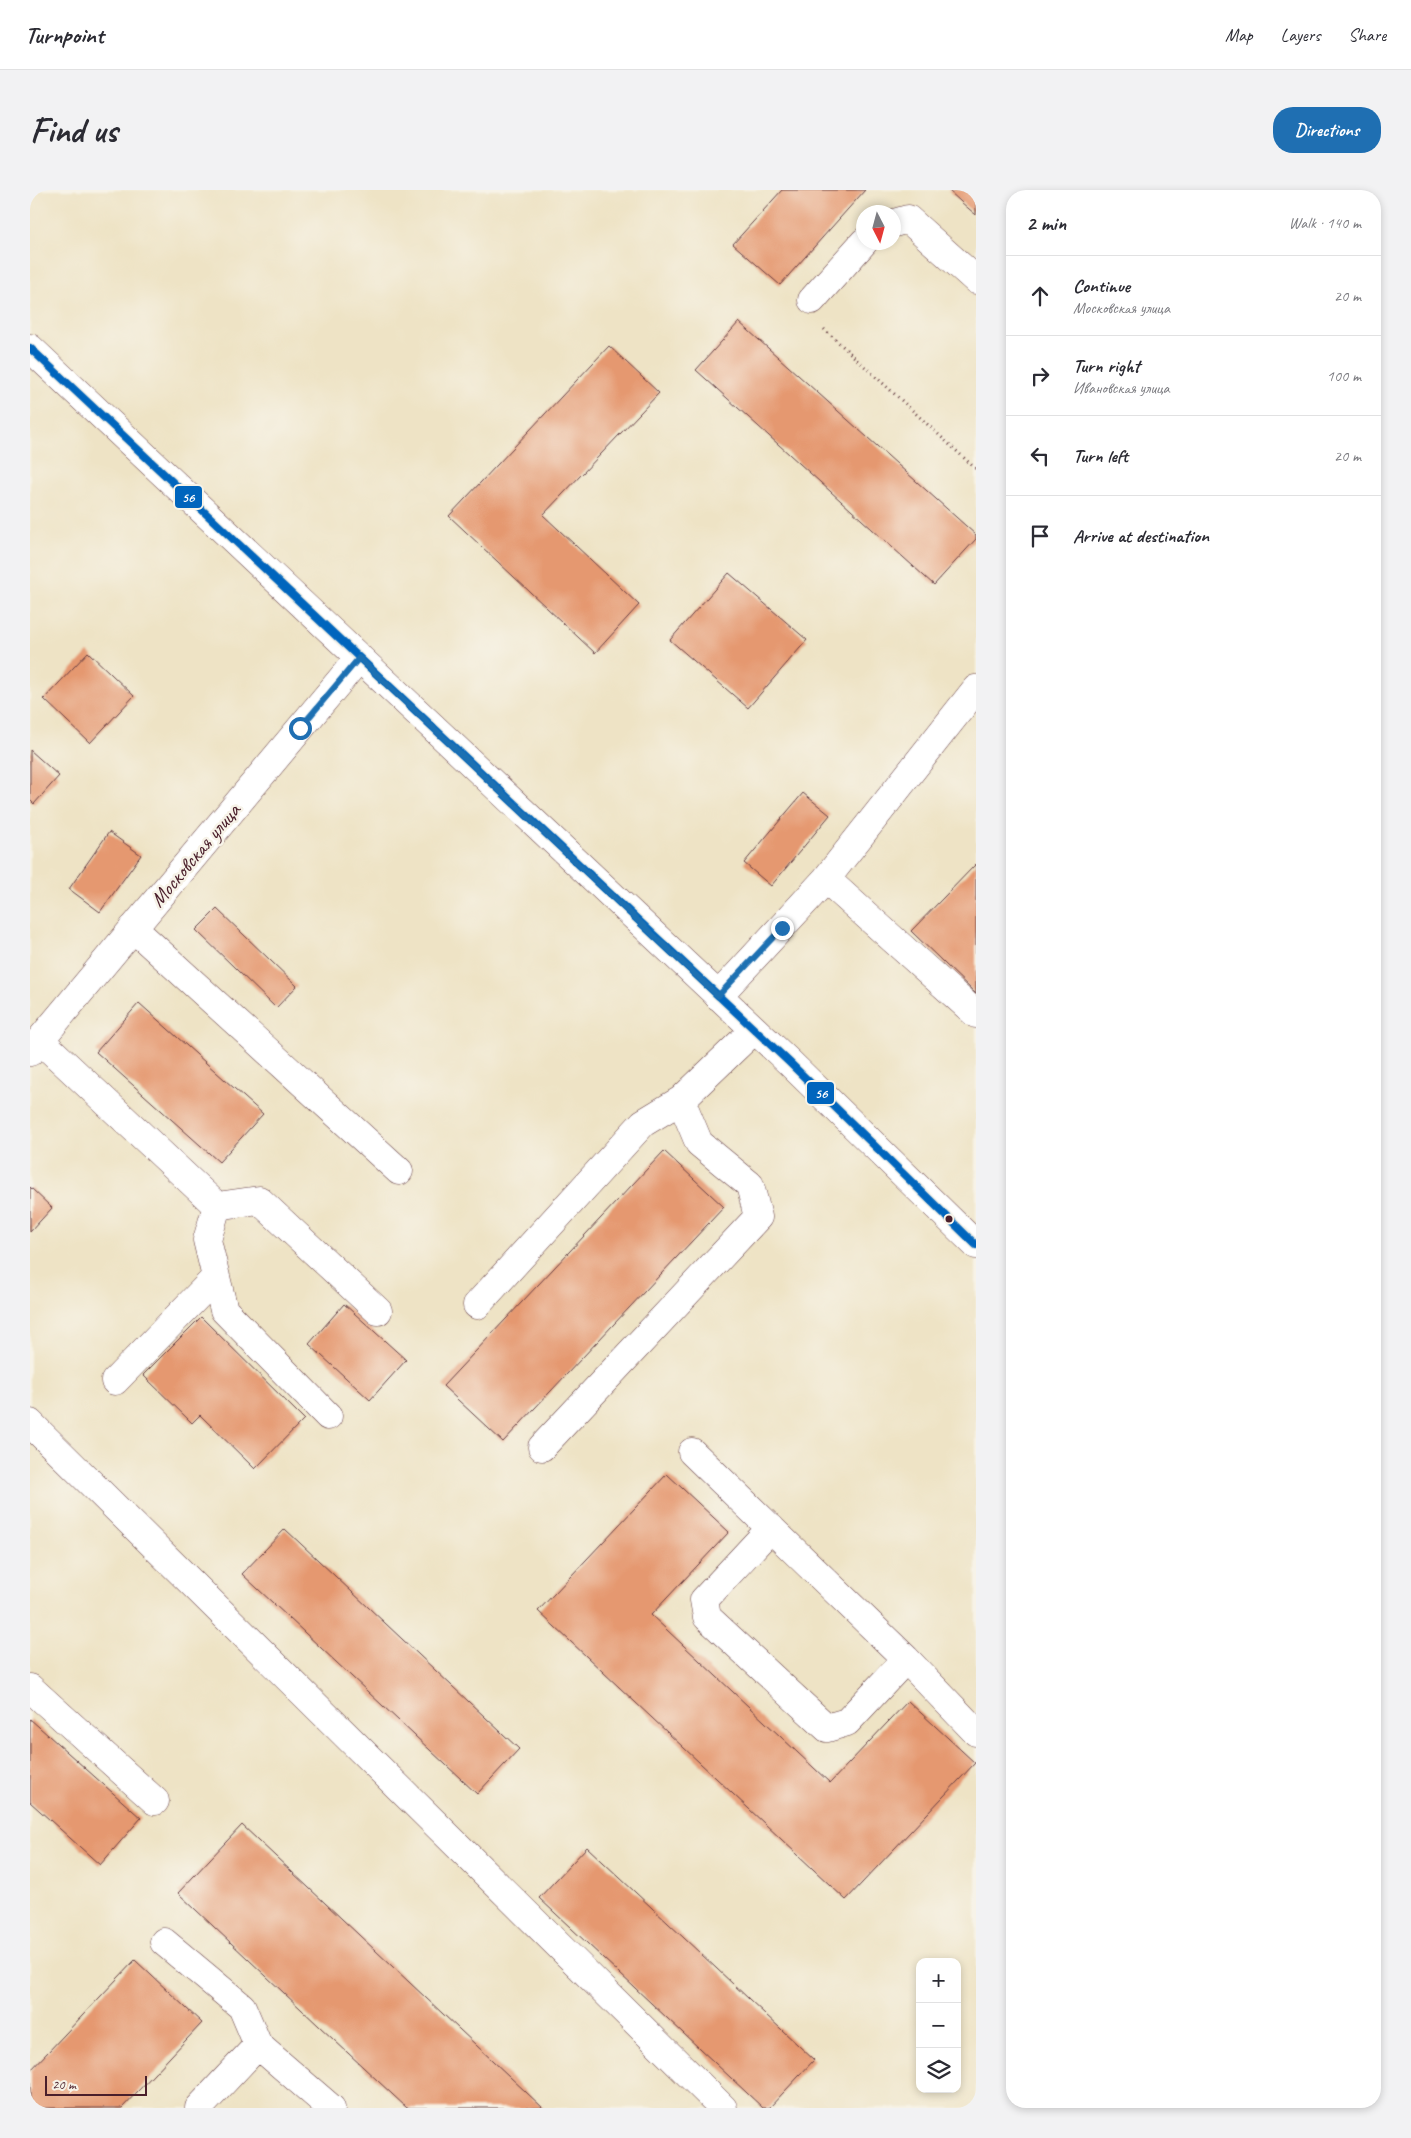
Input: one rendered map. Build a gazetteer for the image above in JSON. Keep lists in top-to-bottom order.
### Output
{
  "streets": {
    "main road": ["Московская улица"]
  },
  "lines": ["transit line 56"],
  "scale_bar": "20 m",
  "north": "bottom",
  "page": {
    "header": "Turnpoint",
    "nav": ["Map", "Layers", "Share"],
    "buttons": "Directions",
    "title": "Find us",
    "heading": ["2 min", "Walk · 140 m"],
    "list": [
      ["Continue", "Московская улица", "20 m"],
      ["Turn right", "Ивановская улица", "100 m"],
      ["Turn left", "20 m"],
      "Arrive at destination"
    ],
    "map_buttons": ["+", "−"],
    "scale": "20 m"
  }
}
